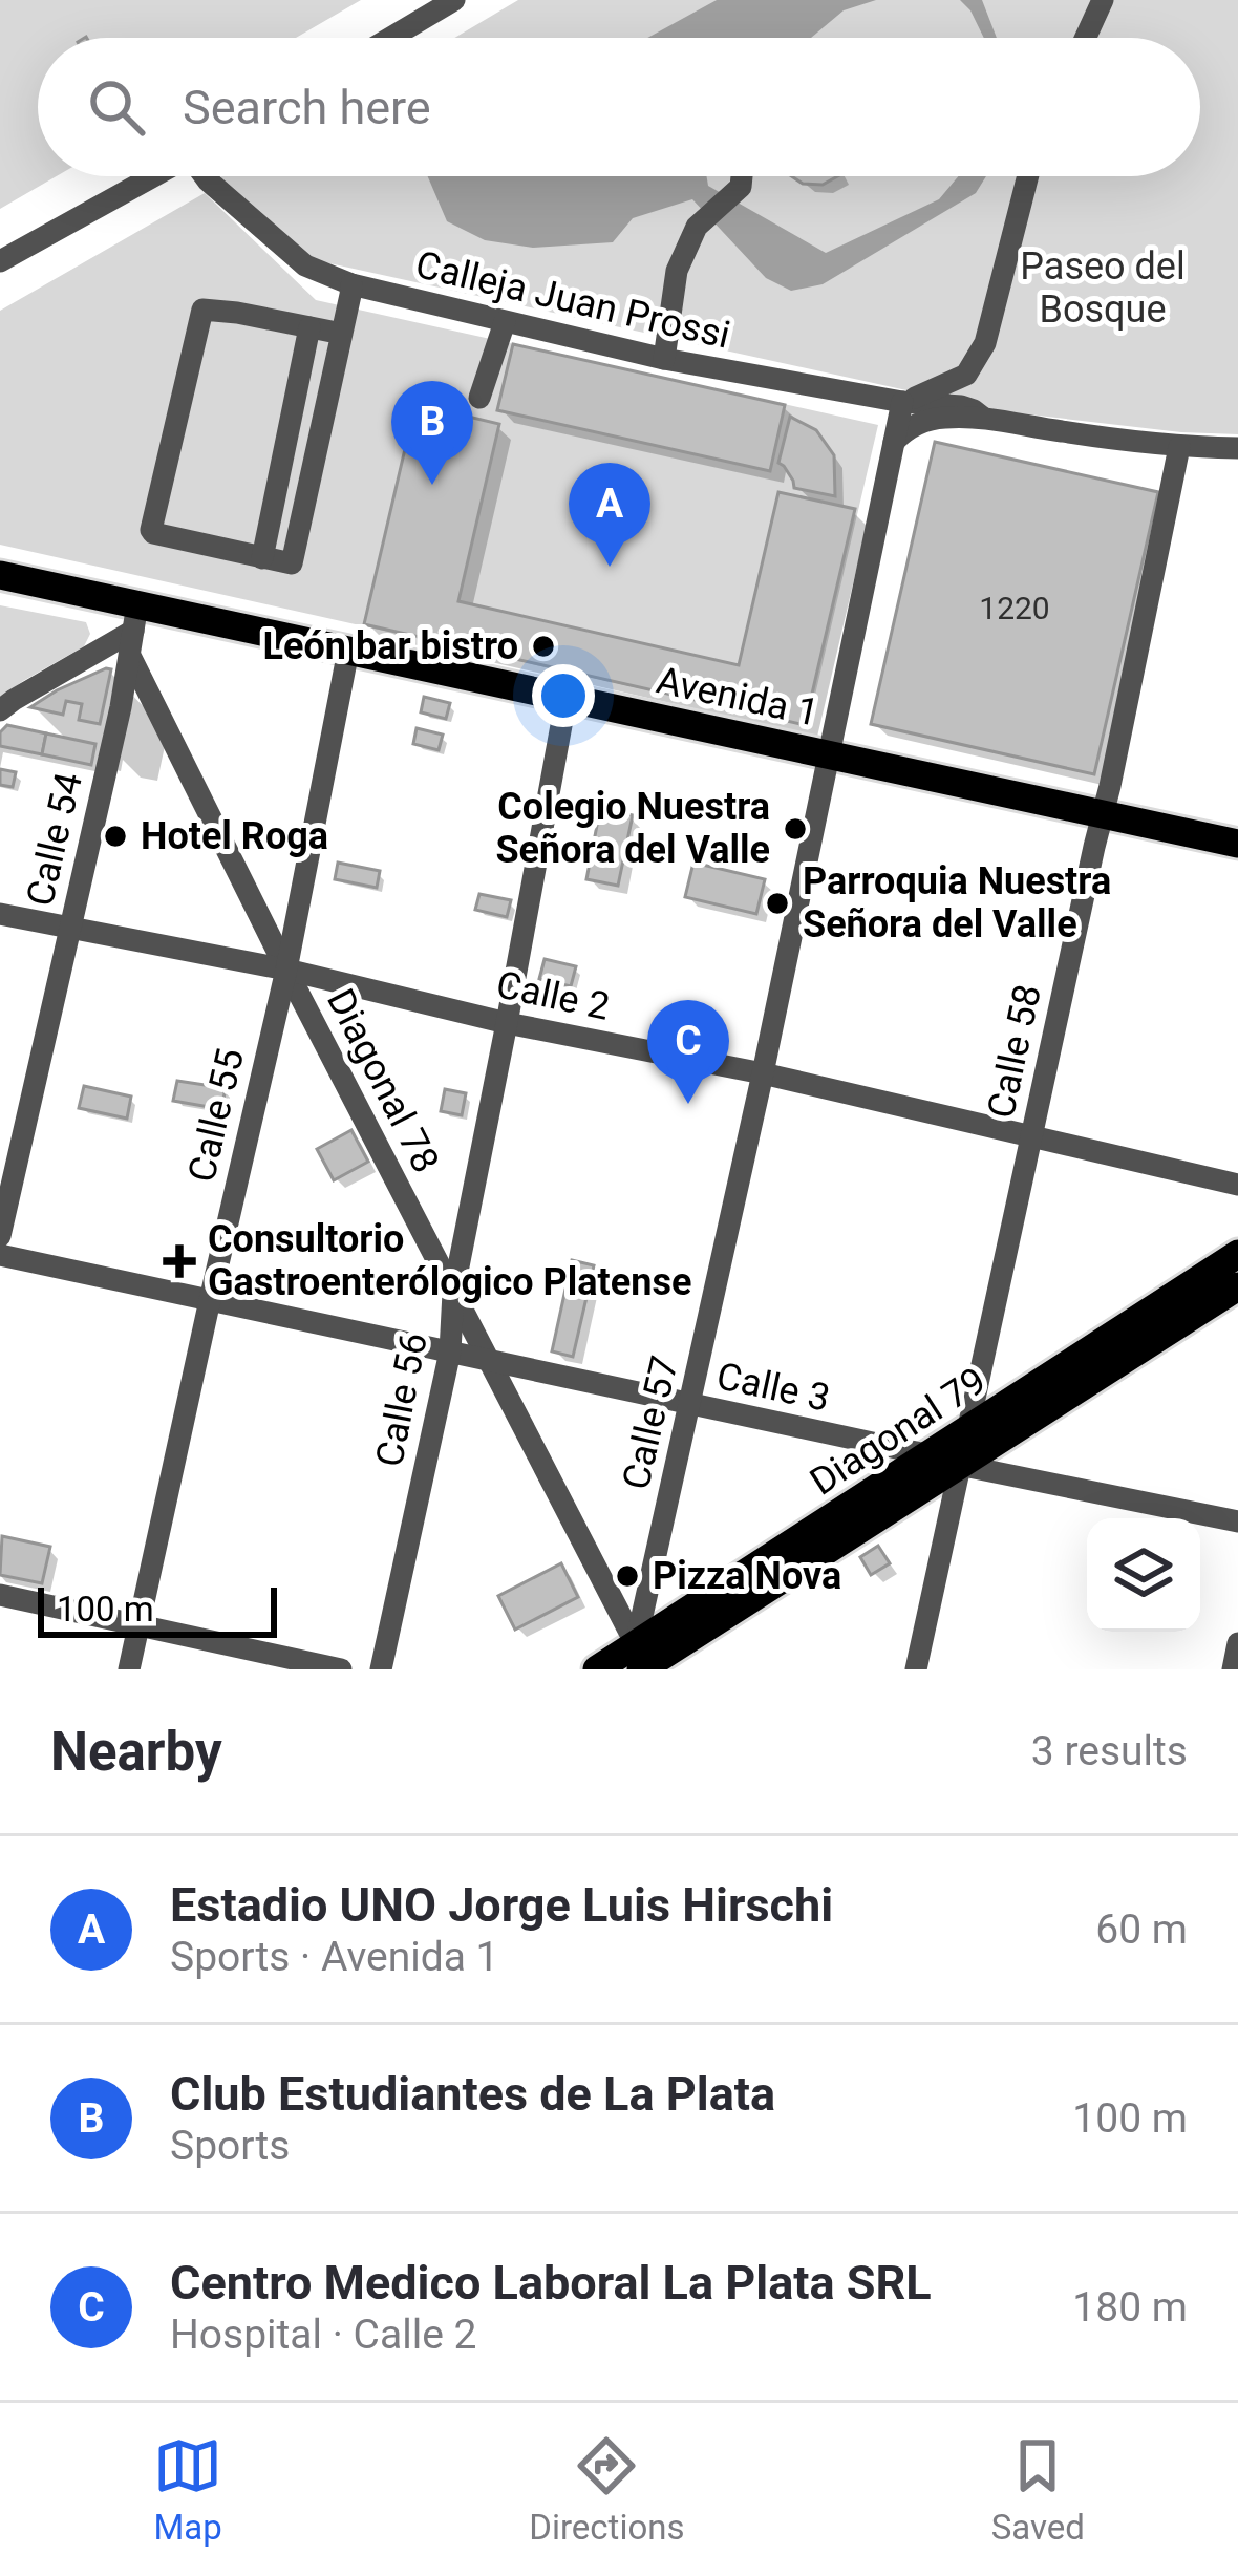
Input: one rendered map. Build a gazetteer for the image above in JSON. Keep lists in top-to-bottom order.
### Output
{
  "streets": {
    "main road": ["Avenida 1", "Diagonal 79"],
    "street": [
      "Calleja Juan Prossi",
      "Calle 54",
      "Calle 2",
      "Calle 58",
      "Diagonal 78",
      "Calle 55",
      "Calle 3",
      "Calle 56",
      "Calle 57"
    ]
  },
  "crossings": [
    ["Calleja Juan Prossi", "Calle 58"],
    ["Calleja Juan Prossi", "Calle 57"],
    ["Avenida 1", "Calle 54"],
    ["Avenida 1", "Calle 58"],
    ["Avenida 1", "Calle 55"],
    ["Avenida 1", "Calle 56"],
    ["Avenida 1", "Calle 57"],
    ["Calle 54", "Calle 2"],
    ["Calle 54", "Diagonal 78"],
    ["Calle 2", "Calle 58"],
    ["Calle 2", "Diagonal 78"],
    ["Calle 2", "Calle 55"],
    ["Calle 2", "Calle 56"],
    ["Calle 2", "Calle 57"],
    ["Calle 58", "Diagonal 79"],
    ["Diagonal 78", "Calle 55"],
    ["Diagonal 78", "Calle 3"],
    ["Diagonal 78", "Calle 56"],
    ["Diagonal 78", "Calle 57"],
    ["Diagonal 78", "Diagonal 79"],
    ["Calle 55", "Calle 3"],
    ["Calle 3", "Calle 56"],
    ["Calle 3", "Calle 57"],
    ["Calle 3", "Diagonal 79"],
    ["Calle 57", "Diagonal 79"]
  ],
  "parks": ["Paseo del Bosque"],
  "places": {
    "other": [
      "León bar bistro",
      "Colegio Nuestra Señora del Valle",
      "Hotel Roga",
      "Parroquia Nuestra Señora del Valle",
      "Pizza Nova"
    ],
    "health": ["Consultorio Gastroenterólogico Platense"]
  },
  "house_numbers": ["1220"],
  "scale_bar": "100 m",
  "page": {
    "search": "Search here",
    "pins": ["B", "A", "C"],
    "scale": "100 m",
    "heading": ["Nearby", "3 results"],
    "list": [
      {
        "mark": "A",
        "name": "Estadio UNO Jorge Luis Hirschi",
        "note": "Sports · Avenida 1",
        "value": "60 m"
      },
      {
        "mark": "B",
        "name": "Club Estudiantes de La Plata",
        "note": "Sports",
        "value": "100 m"
      },
      {
        "mark": "C",
        "name": "Centro Medico Laboral La Plata SRL",
        "note": "Hospital · Calle 2",
        "value": "180 m"
      }
    ],
    "nav": ["Map", "Directions", "Saved"]
  }
}
